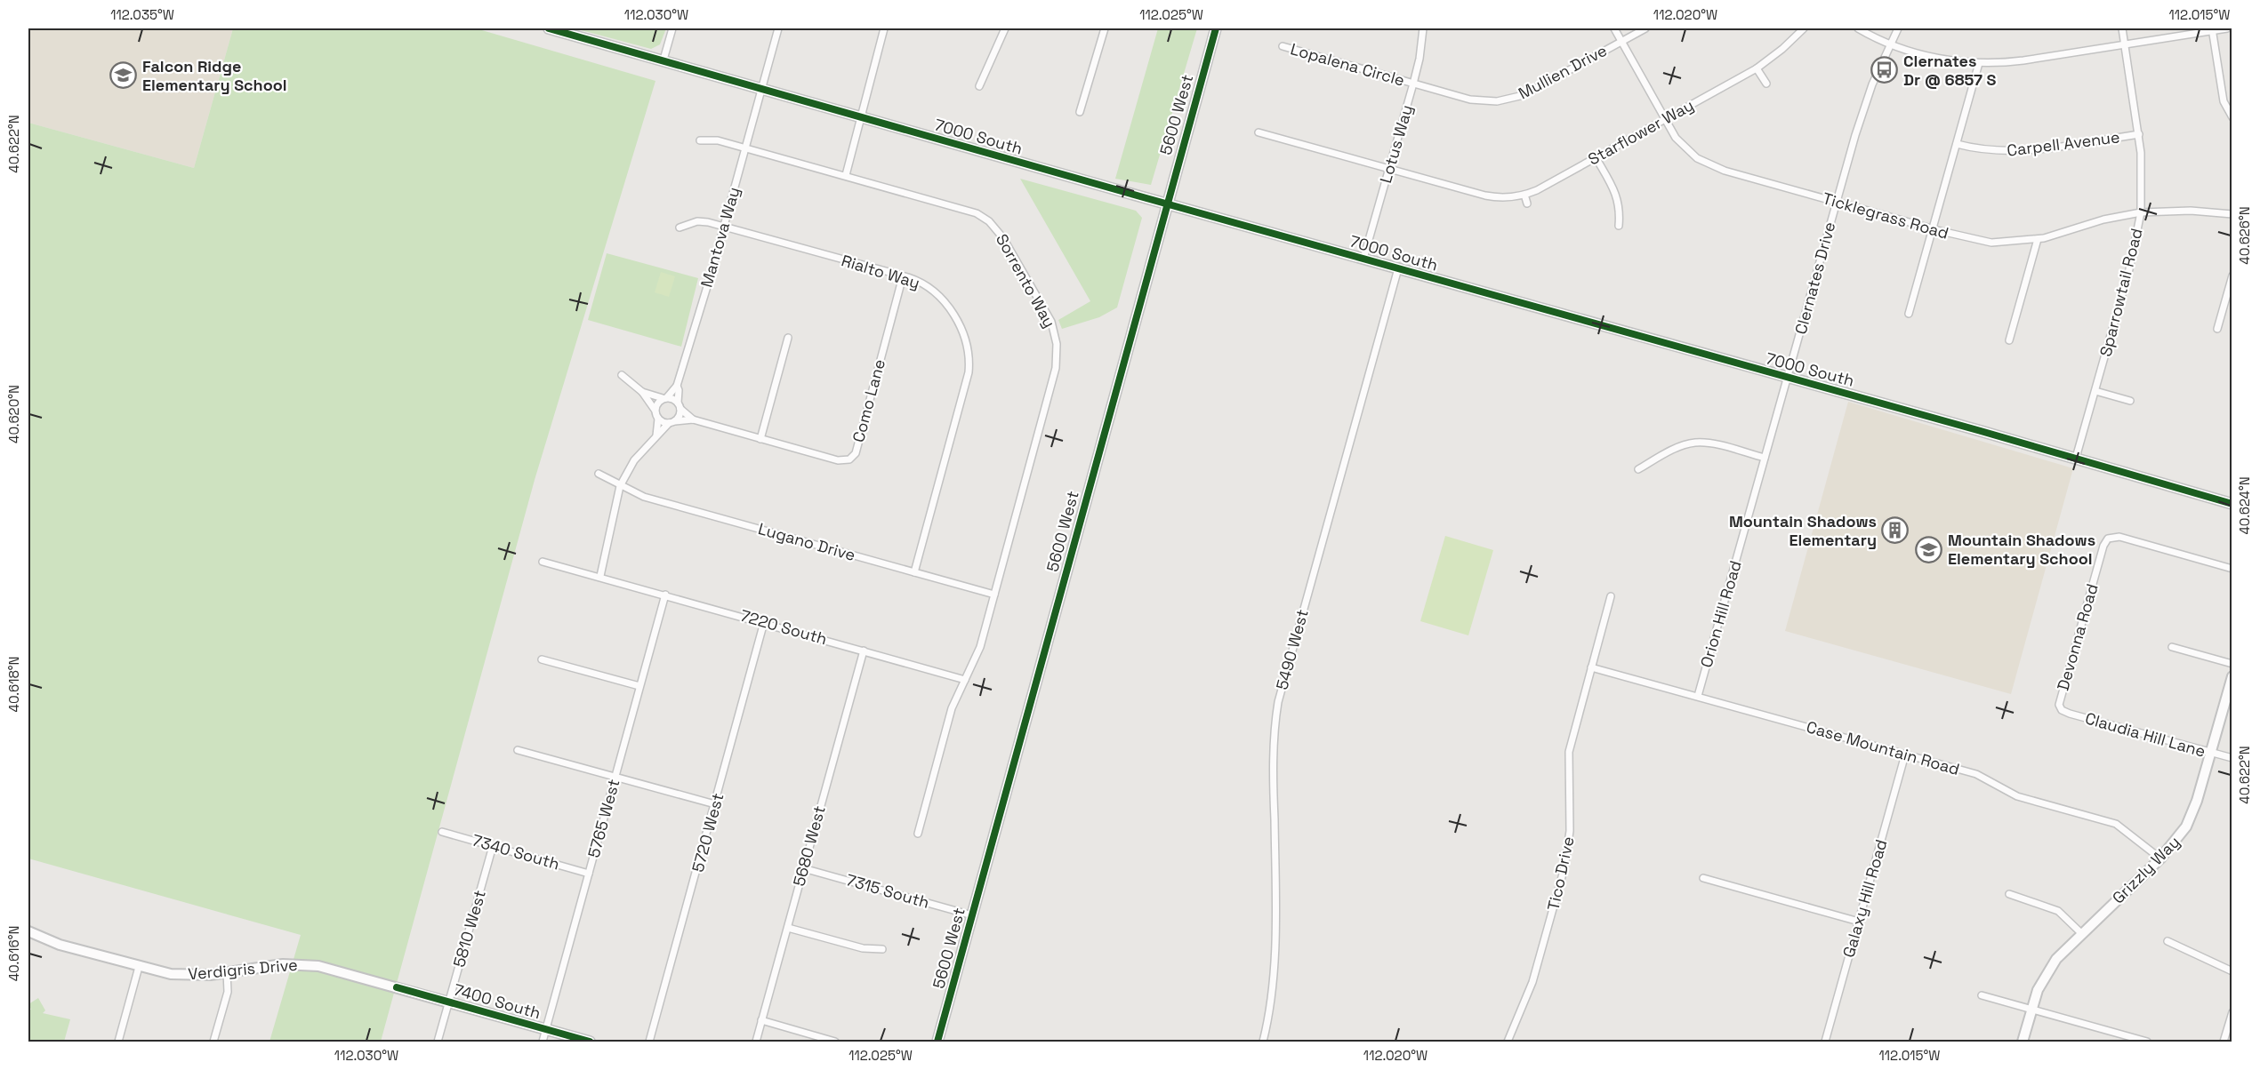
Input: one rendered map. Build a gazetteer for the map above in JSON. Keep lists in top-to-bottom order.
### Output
{
  "streets": {
    "street": [
      "Lopalena Circle",
      "Mullien Drive",
      "5600 West",
      "Starflower Way",
      "7000 South",
      "Lotus Way",
      "Carpell Avenue",
      "Ticklegrass Road",
      "Mantova Way",
      "Rialto Way",
      "Clernates Drive",
      "Sorrento Way",
      "Sparrowtail Road",
      "Como Lane",
      "Lugano Drive",
      "Orion Hill Road",
      "7220 South",
      "Devonna Road",
      "5490 West",
      "Claudia Hill Lane",
      "Case Mountain Road",
      "5765 West",
      "5720 West",
      "5680 West",
      "7340 South",
      "Grizzly Way",
      "Tico Drive",
      "7315 South",
      "Galaxy Hill Road",
      "5810 West",
      "Verdigris Drive",
      "7400 South"
    ]
  },
  "crossings": [
    ["Lopalena Circle", "Mullien Drive"],
    ["Lopalena Circle", "Lotus Way"],
    ["Mullien Drive", "Lotus Way"],
    ["Mullien Drive", "Ticklegrass Road"],
    ["5600 West", "7000 South"],
    ["5600 West", "7315 South"],
    ["Starflower Way", "Lotus Way"],
    ["Starflower Way", "Ticklegrass Road"],
    ["7000 South", "Lotus Way"],
    ["7000 South", "Mantova Way"],
    ["7000 South", "Clernates Drive"],
    ["7000 South", "Sparrowtail Road"],
    ["7000 South", "Orion Hill Road"],
    ["7000 South", "5490 West"],
    ["Carpell Avenue", "Sparrowtail Road"],
    ["Ticklegrass Road", "Clernates Drive"],
    ["Ticklegrass Road", "Sparrowtail Road"],
    ["Mantova Way", "Rialto Way"],
    ["Mantova Way", "Sorrento Way"],
    ["Mantova Way", "Como Lane"],
    ["Rialto Way", "Como Lane"],
    ["Rialto Way", "Lugano Drive"],
    ["Clernates Drive", "Orion Hill Road"],
    ["Sorrento Way", "Lugano Drive"],
    ["Sorrento Way", "7220 South"],
    ["Orion Hill Road", "Case Mountain Road"],
    ["7220 South", "5765 West"],
    ["7220 South", "5720 West"],
    ["7220 South", "5680 West"],
    ["Devonna Road", "Claudia Hill Lane"],
    ["Claudia Hill Lane", "Grizzly Way"],
    ["Case Mountain Road", "Grizzly Way"],
    ["Case Mountain Road", "Tico Drive"],
    ["Case Mountain Road", "Galaxy Hill Road"],
    ["5765 West", "7340 South"],
    ["5765 West", "7400 South"],
    ["5680 West", "7315 South"],
    ["7340 South", "5810 West"],
    ["5810 West", "7400 South"],
    ["Verdigris Drive", "7400 South"]
  ],
  "places": {
    "bus stop": ["Clernates Dr @ 6857 S"],
    "school or university": ["Falcon Ridge Elementary School", "Mountain Shadows Elementary School"],
    "building": ["Mountain Shadows Elementary"]
  },
  "coordinates": [
    "112.035°W",
    "112.030°W",
    "112.025°W",
    "112.020°W",
    "112.015°W",
    "40.622°N",
    "40.626°N",
    "40.620°N",
    "40.624°N",
    "40.618°N",
    "40.616°N"
  ]
}
